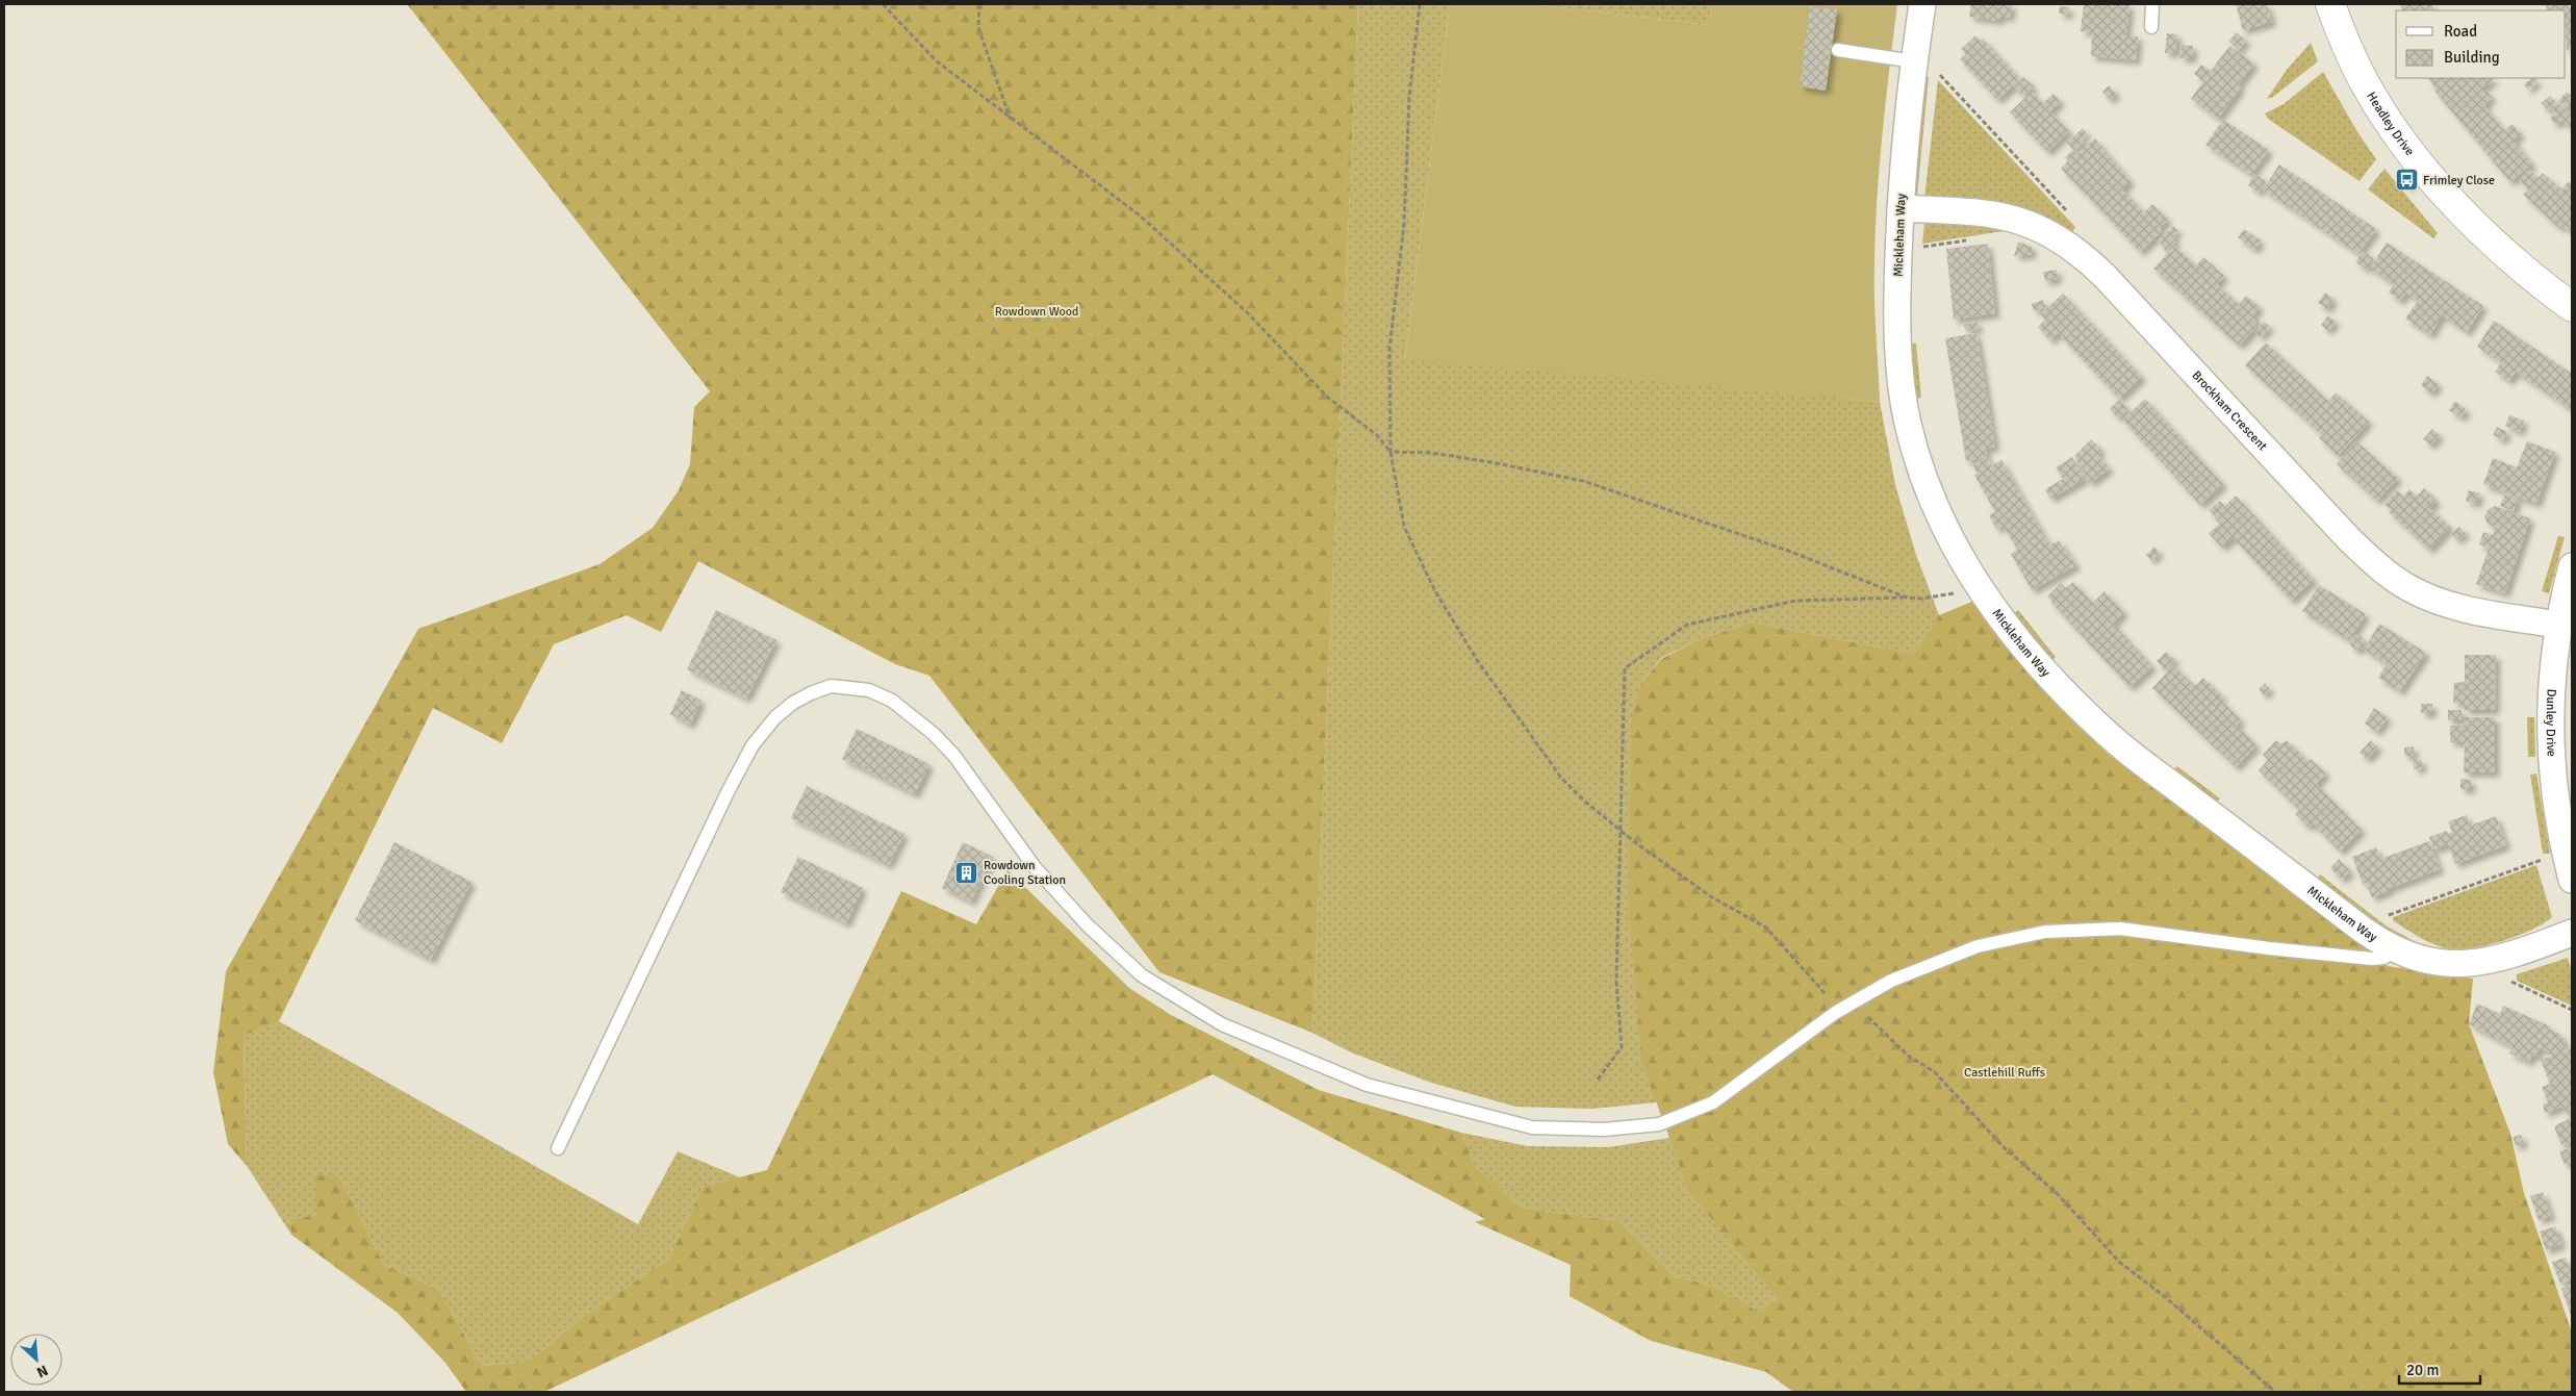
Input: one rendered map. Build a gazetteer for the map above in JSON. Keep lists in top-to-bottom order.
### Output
{
  "streets": {
    "street": [
      "Headley Drive",
      "Mickleham Way",
      "Brockham Crescent",
      "Dunley Drive"
    ]
  },
  "crossings": [
    ["Mickleham Way", "Brockham Crescent"],
    ["Brockham Crescent", "Dunley Drive"]
  ],
  "parks": ["Rowdown Wood", "Castlehill Ruffs"],
  "places": {
    "bus stop": ["Frimley Close"],
    "building": ["Rowdown Cooling Station"]
  },
  "legend": ["Road", "Building"],
  "scale_bar": "20 m",
  "north": "bottom right"
}
